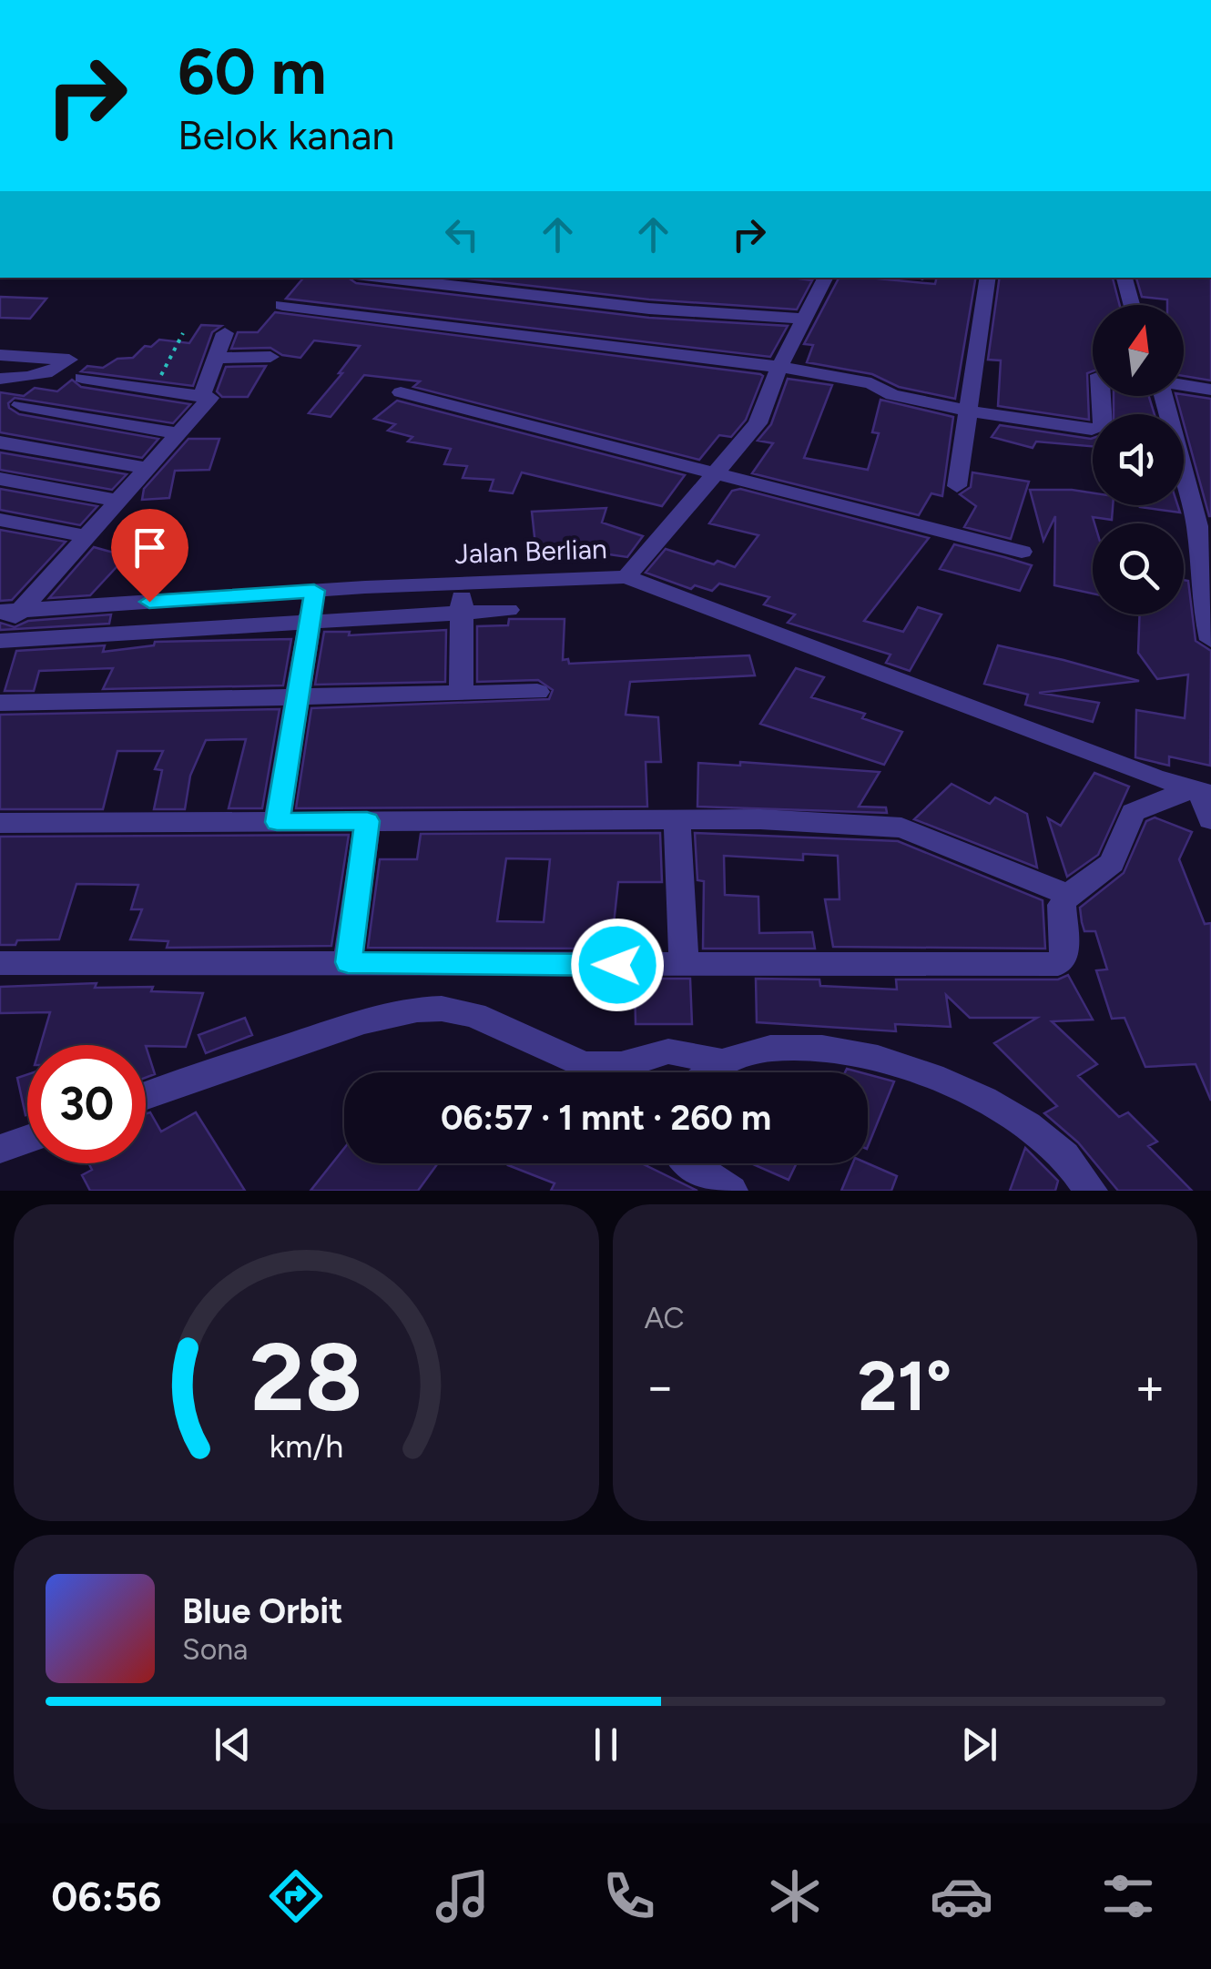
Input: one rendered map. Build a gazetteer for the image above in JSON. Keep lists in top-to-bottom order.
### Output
{
  "streets": {
    "street": ["Jalan Berlian"]
  },
  "north": "top",
  "page": {
    "turn": ["60 m", "Belok kanan"],
    "limit": "30",
    "trip": "06:57 · 1 mnt · 260 m",
    "tile": "AC",
    "heat": ["−", "21°", "+"],
    "song": ["Blue Orbit", "Sona"],
    "tabs": "06:56",
    "gauge": ["28", "km/h"]
  }
}
